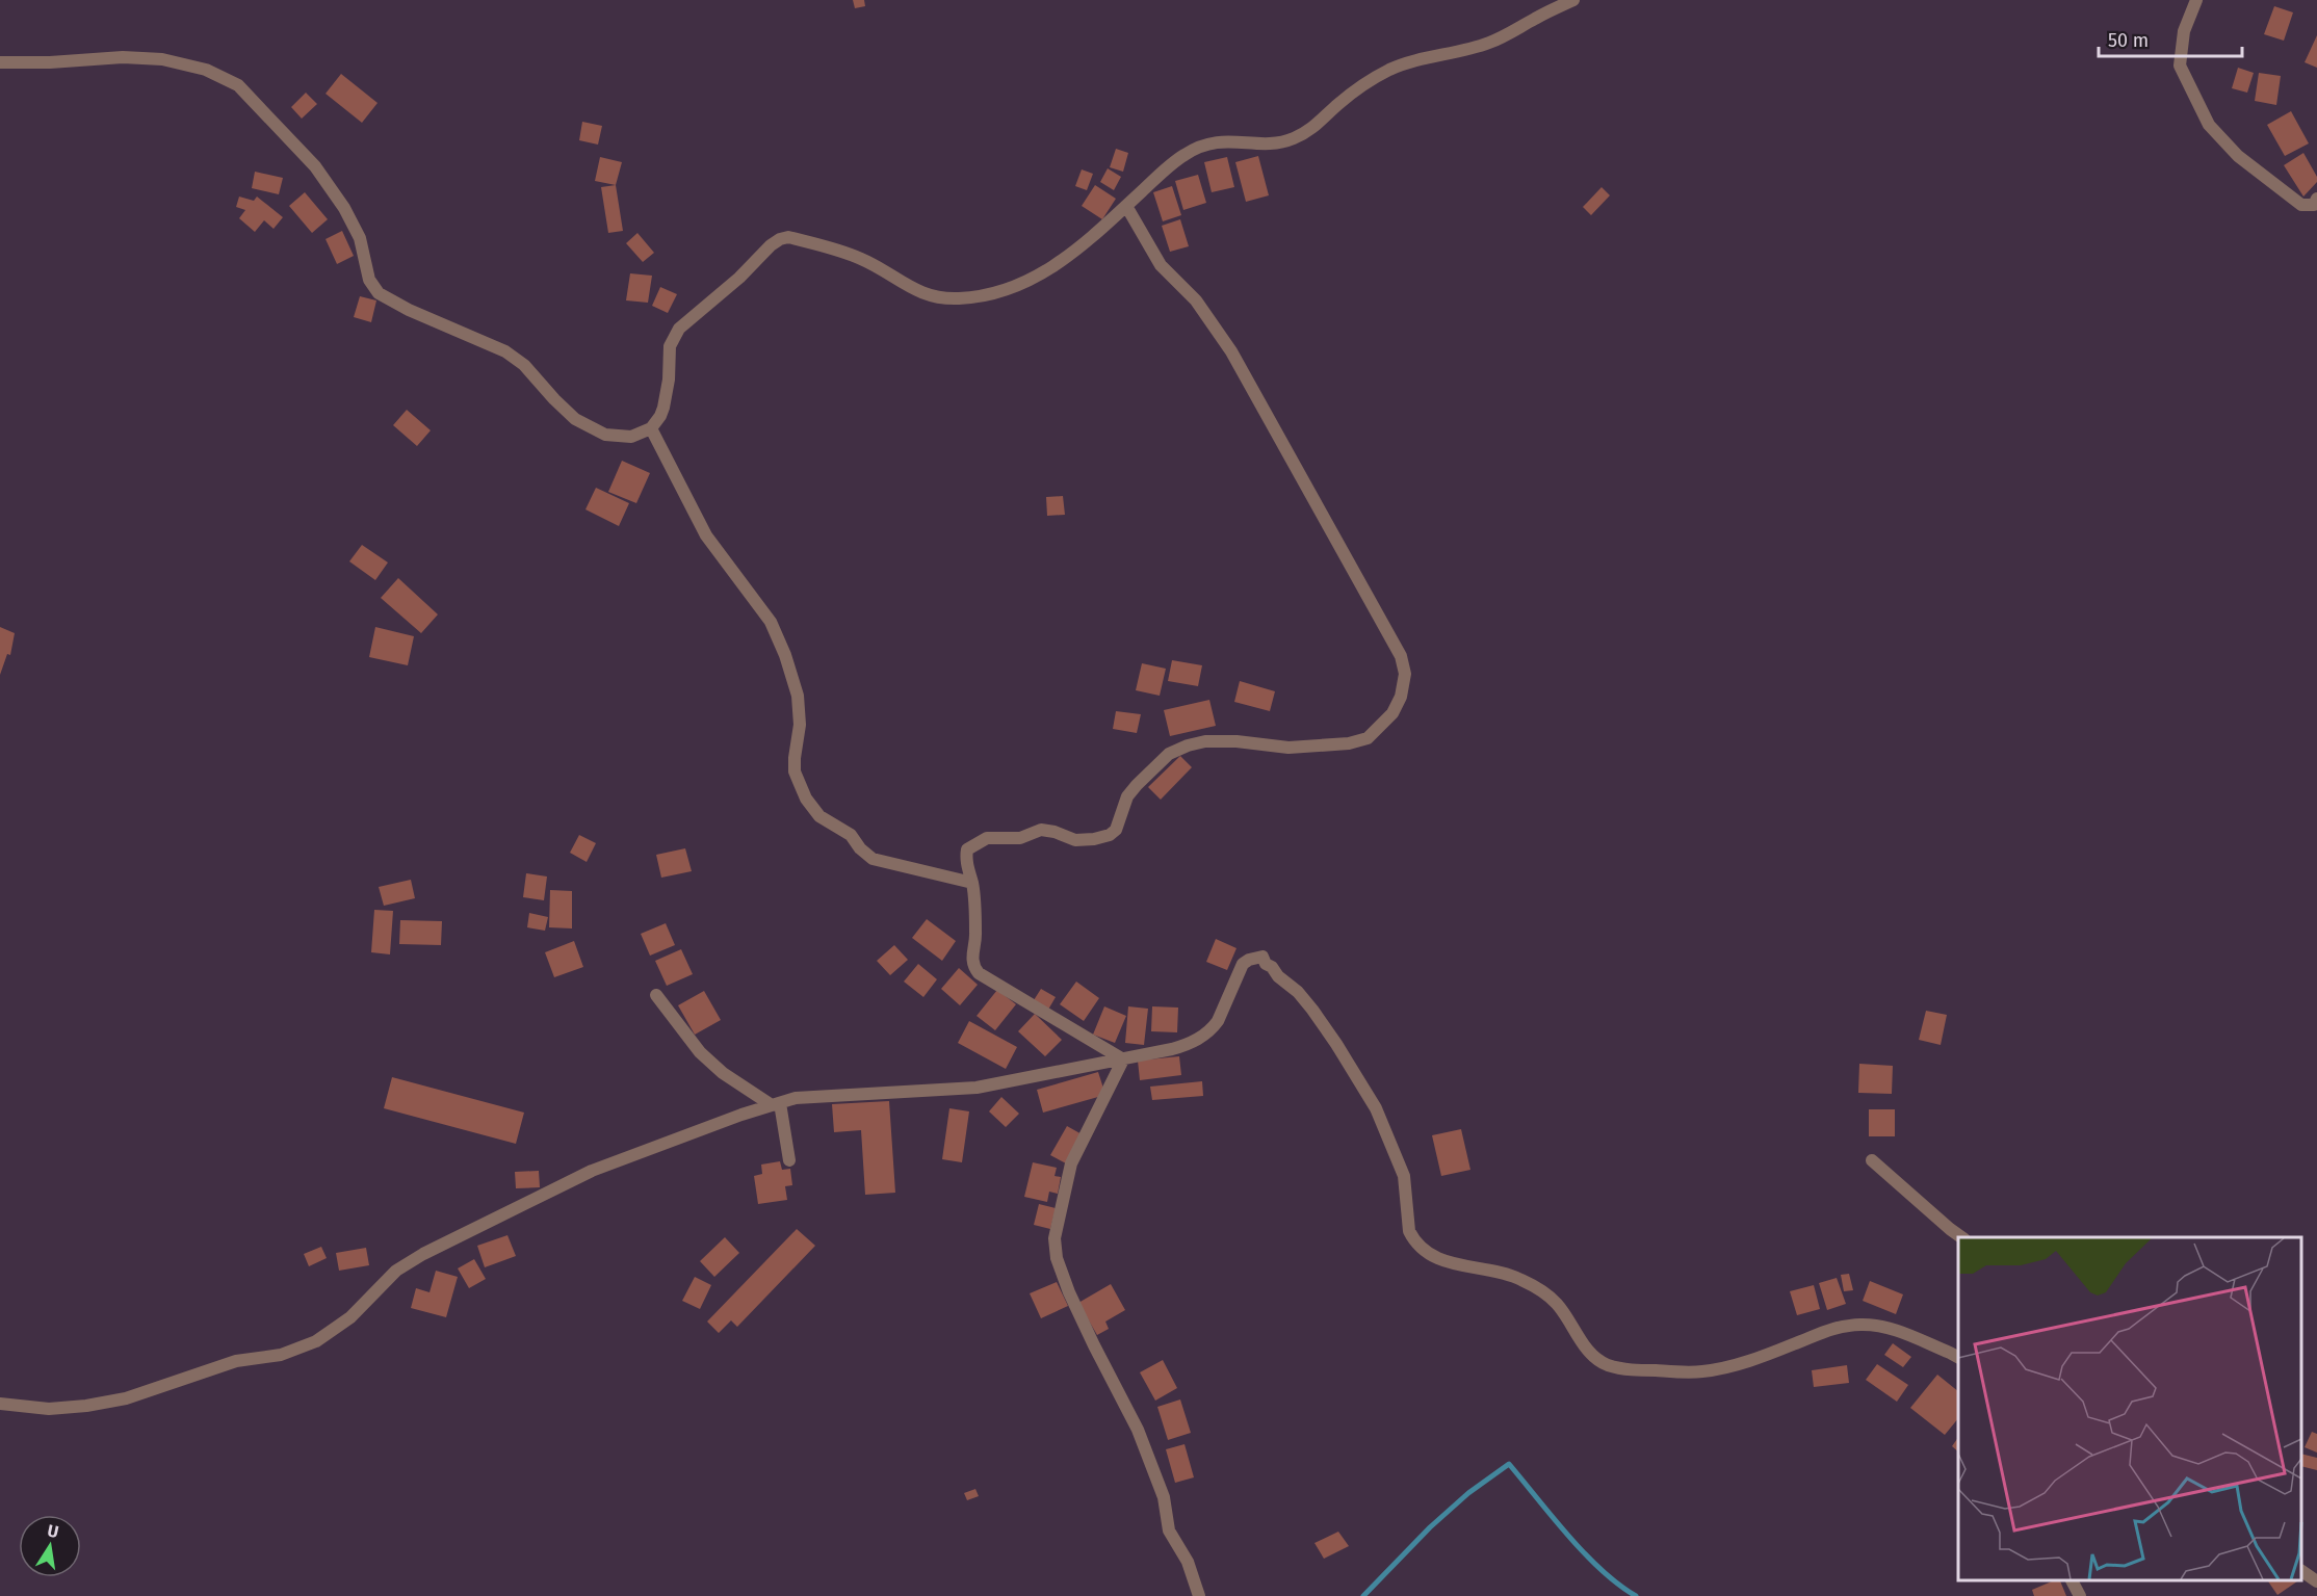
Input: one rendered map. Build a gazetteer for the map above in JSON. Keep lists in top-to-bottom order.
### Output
{
  "scale_bar": "50 m",
  "north": "top"
}
